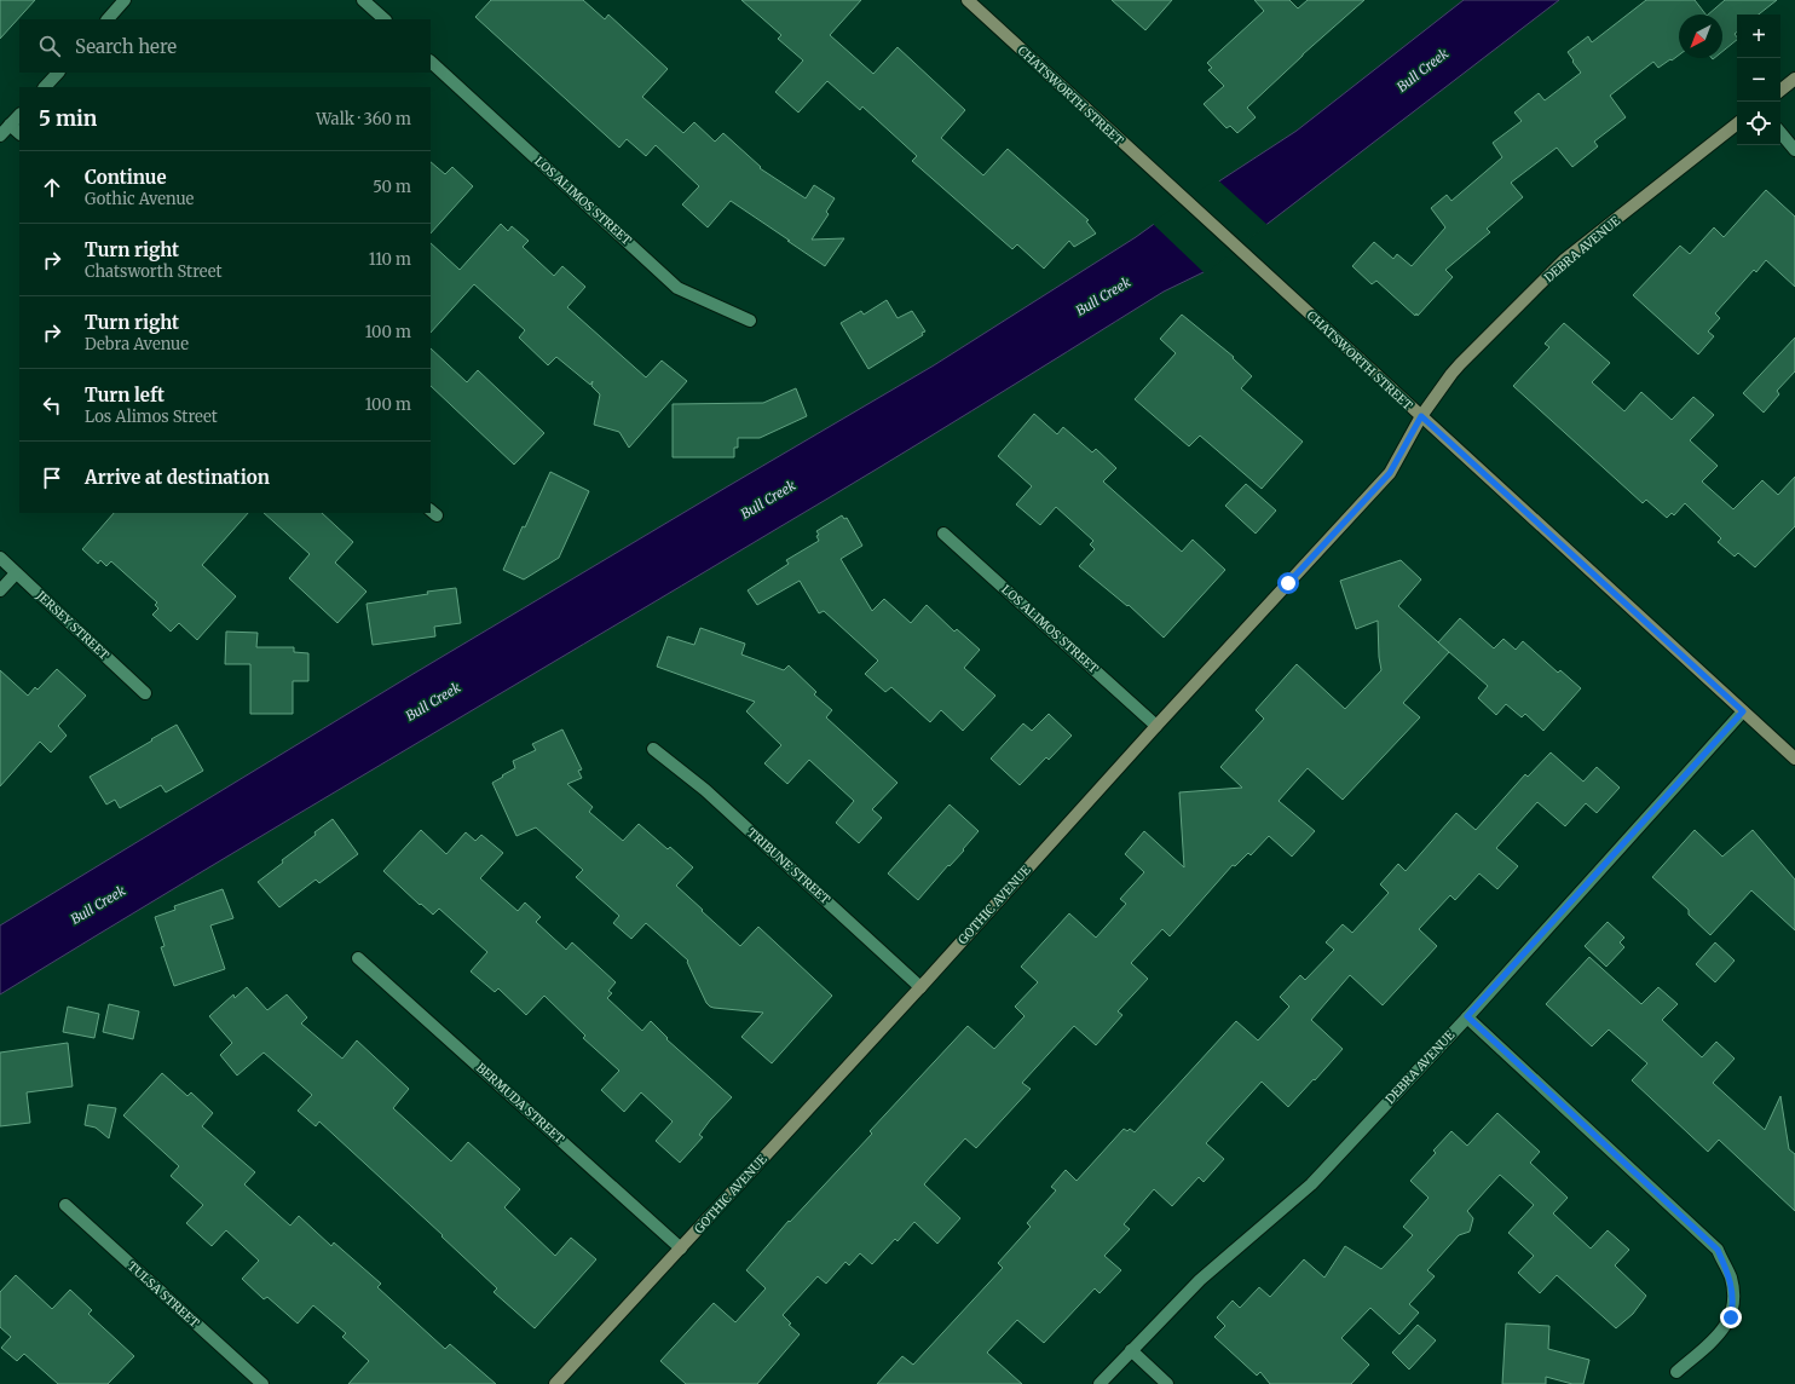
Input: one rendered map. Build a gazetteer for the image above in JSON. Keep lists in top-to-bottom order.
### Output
{
  "streets": {
    "street": [
      "CHATSWORTH STREET",
      "LOS ALIMOS STREET",
      "DEBRA AVENUE",
      "JERSEY STREET",
      "TRIBUNE STREET",
      "GOTHIC AVENUE",
      "BERMUDA STREET",
      "TULSA STREET"
    ]
  },
  "crossings": [
    ["CHATSWORTH STREET", "DEBRA AVENUE"],
    ["CHATSWORTH STREET", "GOTHIC AVENUE"],
    ["LOS ALIMOS STREET", "GOTHIC AVENUE"],
    ["DEBRA AVENUE", "GOTHIC AVENUE"],
    ["TRIBUNE STREET", "GOTHIC AVENUE"],
    ["GOTHIC AVENUE", "BERMUDA STREET"]
  ],
  "water": ["Bull Creek"],
  "north": "bottom left",
  "page": {
    "map_buttons": ["+", "−"],
    "search": "Search here",
    "heading": ["5 min", "Walk · 360 m"],
    "list": [
      ["Continue", "Gothic Avenue", "50 m"],
      ["Turn right", "Chatsworth Street", "110 m"],
      ["Turn right", "Debra Avenue", "100 m"],
      ["Turn left", "Los Alimos Street", "100 m"],
      "Arrive at destination"
    ]
  }
}
